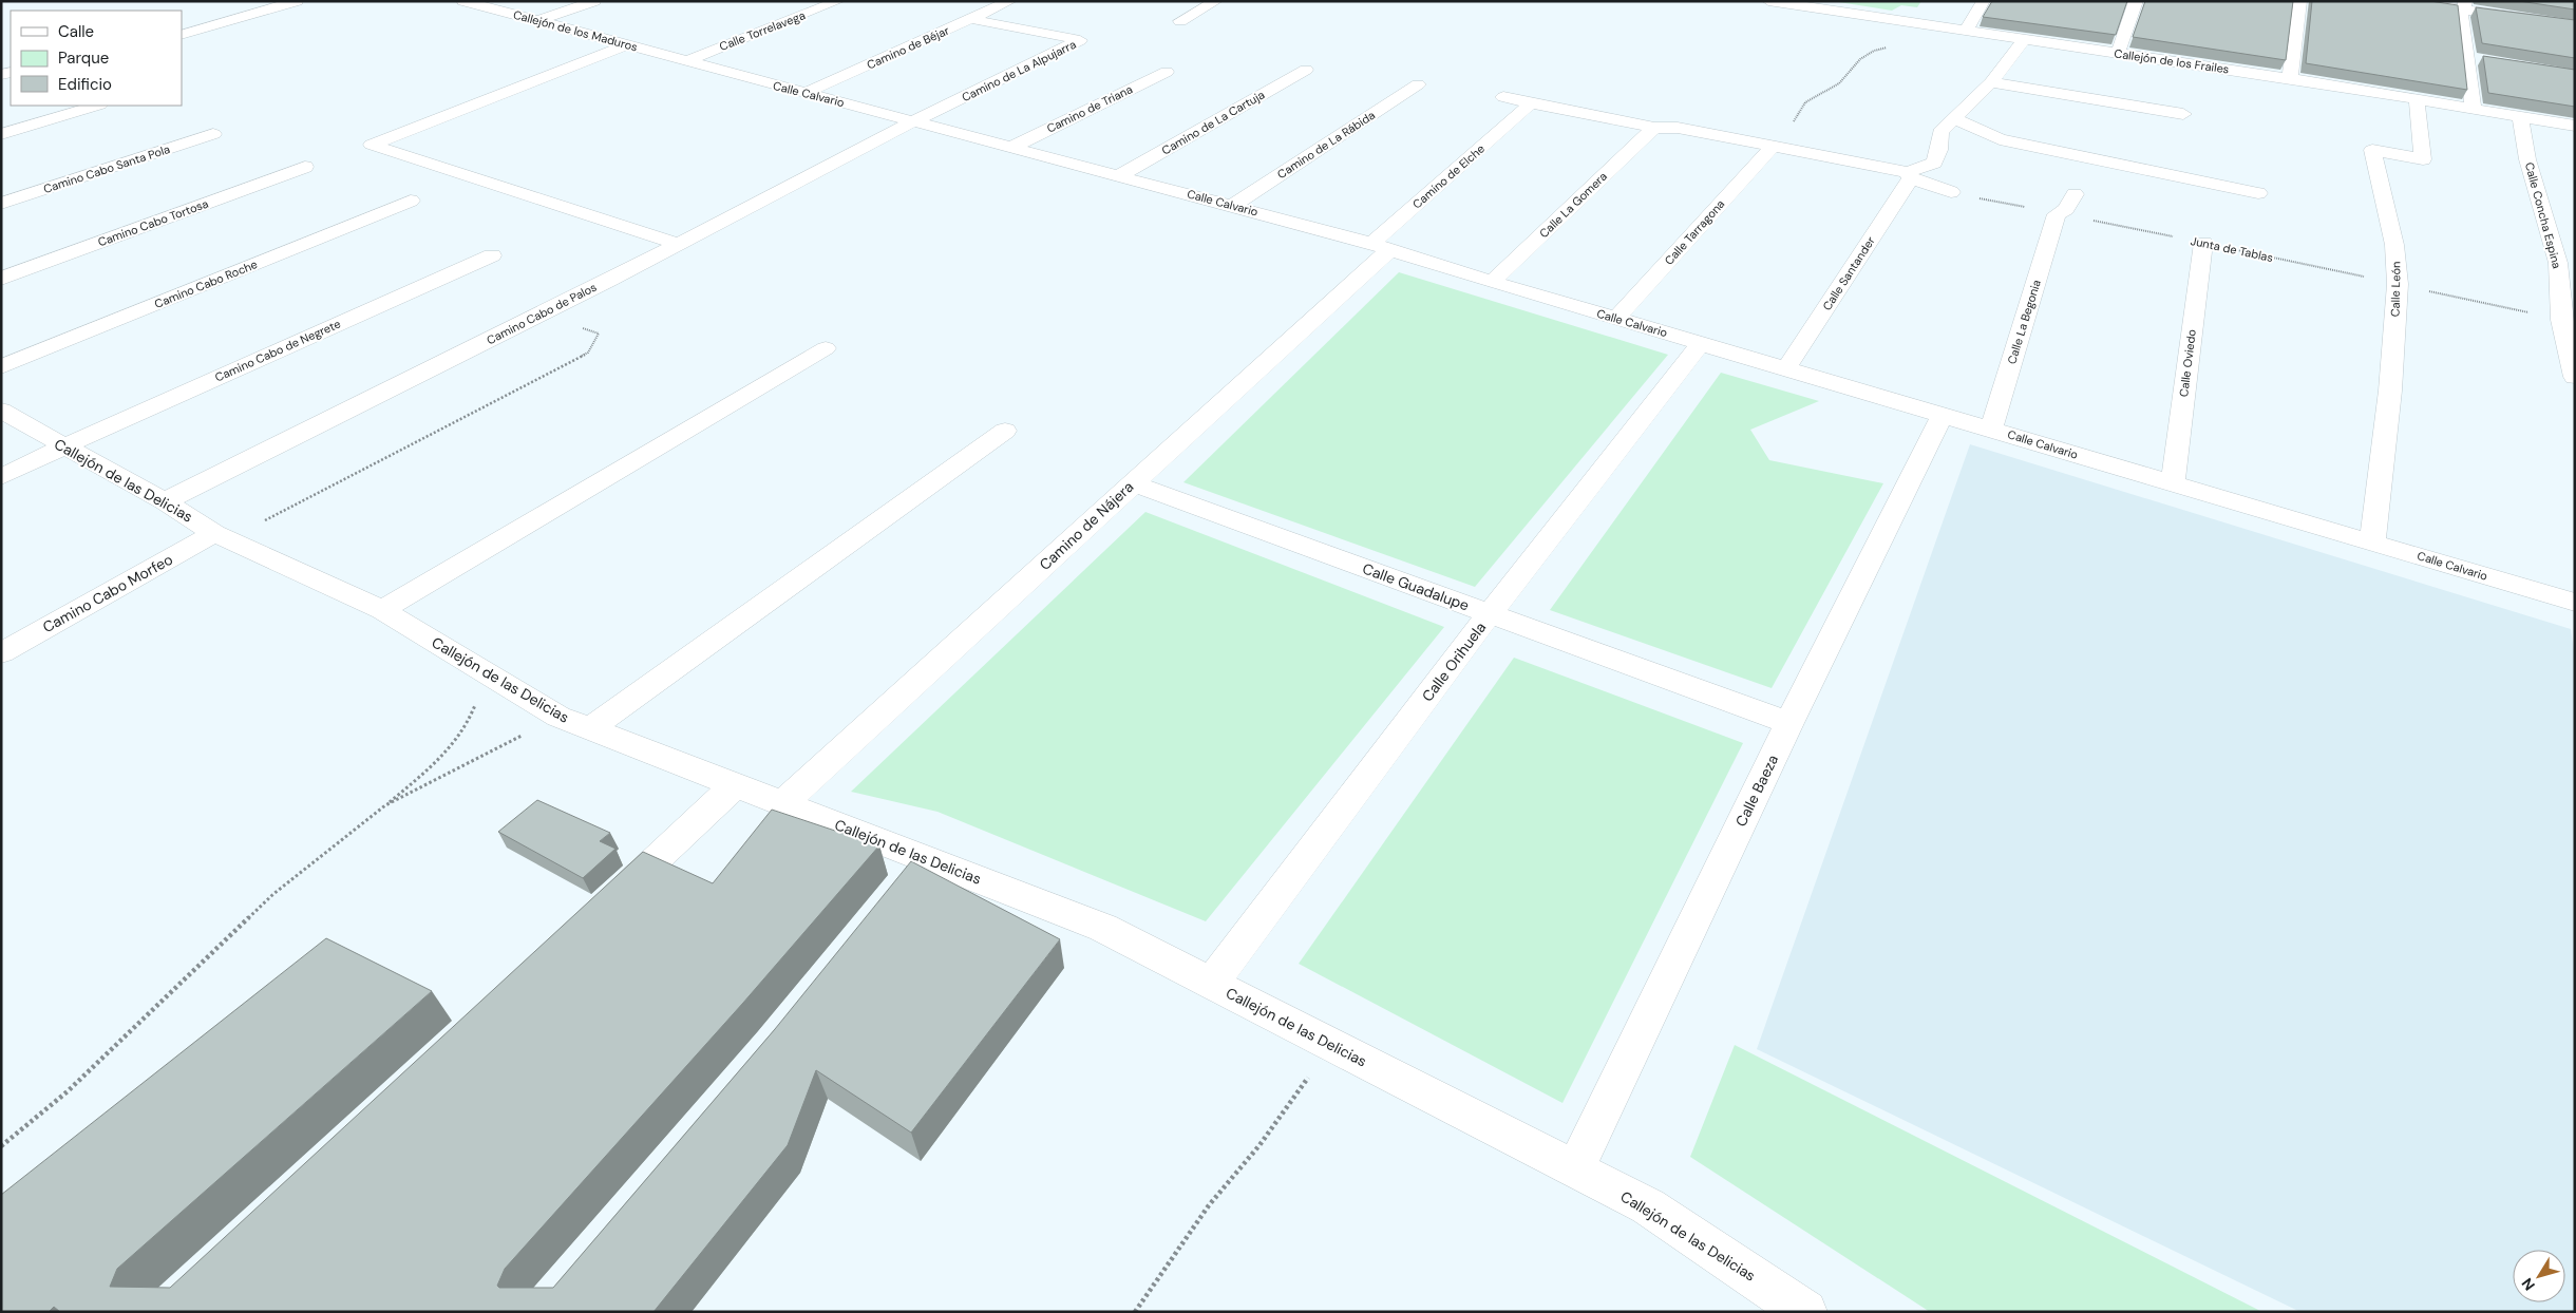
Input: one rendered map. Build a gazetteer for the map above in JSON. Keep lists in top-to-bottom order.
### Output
{
  "streets": {
    "street": [
      "Callejón de los Maduros",
      "Calle Torrelavega",
      "Camino de Béjar",
      "Callejón de los Frailes",
      "Camino de La Alpujarra",
      "Calle Calvario",
      "Camino de Triana",
      "Camino de La Cartuja",
      "Camino de La Rábida",
      "Camino Cabo Santa Pola",
      "Camino de Elche",
      "Calle La Gomera",
      "Calle Concha Espina",
      "Camino Cabo Tortosa",
      "Calle Tarragona",
      "Calle Santander",
      "Camino Cabo Roche",
      "Calle León",
      "Camino Cabo de Palos",
      "Calle La Begonia",
      "Camino Cabo de Negrete",
      "Calle Oviedo",
      "Callejón de las Delicias",
      "Camino de Nájera",
      "Calle Guadalupe",
      "Camino Cabo Morfeo",
      "Calle Orihuela",
      "Calle Baeza"
    ],
    "path": ["Junta de Tablas"]
  },
  "crossings": [
    ["Callejón de los Maduros", "Calle Torrelavega"],
    ["Callejón de los Maduros", "Calle Calvario"],
    ["Calle Torrelavega", "Calle Calvario"],
    ["Camino de Béjar", "Camino de La Alpujarra"],
    ["Camino de Béjar", "Calle Calvario"],
    ["Callejón de los Frailes", "Calle Concha Espina"],
    ["Callejón de los Frailes", "Calle León"],
    ["Camino de La Alpujarra", "Calle Calvario"],
    ["Camino de La Alpujarra", "Camino Cabo de Palos"],
    ["Calle Calvario", "Camino de Triana"],
    ["Calle Calvario", "Camino de La Cartuja"],
    ["Calle Calvario", "Camino de La Rábida"],
    ["Calle Calvario", "Camino de Elche"],
    ["Calle Calvario", "Calle La Gomera"],
    ["Calle Calvario", "Calle Tarragona"],
    ["Calle Calvario", "Calle Santander"],
    ["Calle Calvario", "Calle León"],
    ["Calle Calvario", "Camino Cabo de Palos"],
    ["Calle Calvario", "Calle La Begonia"],
    ["Calle Calvario", "Calle Oviedo"],
    ["Calle Calvario", "Camino de Nájera"],
    ["Calle Calvario", "Calle Orihuela"],
    ["Calle Calvario", "Calle Baeza"],
    ["Camino de Elche", "Camino de Nájera"],
    ["Calle Concha Espina", "Junta de Tablas"],
    ["Junta de Tablas", "Calle León"],
    ["Junta de Tablas", "Calle La Begonia"],
    ["Junta de Tablas", "Calle Oviedo"],
    ["Camino Cabo de Palos", "Callejón de las Delicias"],
    ["Camino Cabo de Negrete", "Callejón de las Delicias"],
    ["Callejón de las Delicias", "Camino de Nájera"],
    ["Callejón de las Delicias", "Camino Cabo Morfeo"],
    ["Callejón de las Delicias", "Calle Orihuela"],
    ["Callejón de las Delicias", "Calle Baeza"],
    ["Camino de Nájera", "Calle Guadalupe"],
    ["Calle Guadalupe", "Calle Orihuela"],
    ["Calle Guadalupe", "Calle Baeza"]
  ],
  "legend": ["Calle", "Parque", "Edificio"],
  "north": "bottom left"
}
